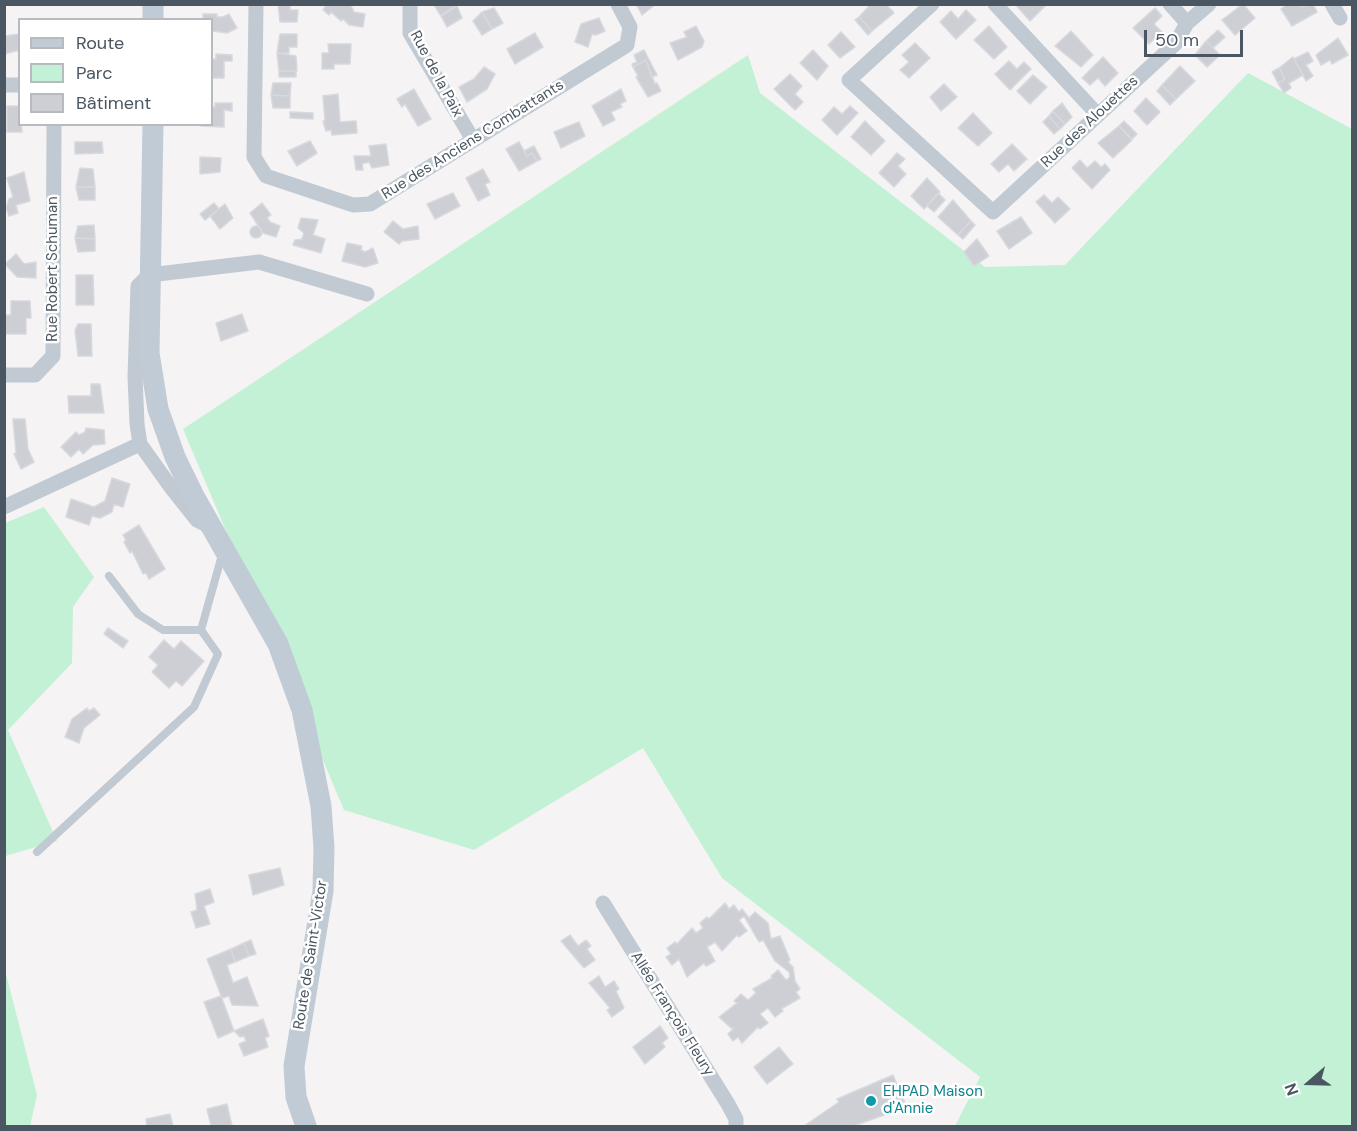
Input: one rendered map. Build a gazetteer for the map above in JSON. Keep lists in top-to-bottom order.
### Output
{
  "streets": {
    "main road": ["Route de Saint-Victor"],
    "street": [
      "Rue de la Paix",
      "Rue des Alouettes",
      "Rue des Anciens Combattants",
      "Rue Robert Schuman",
      "Allée François Fleury"
    ]
  },
  "crossings": [
    ["Rue de la Paix", "Rue des Anciens Combattants"]
  ],
  "places": ["EHPAD Maison d'Annie"],
  "legend": ["Route", "Parc", "Bâtiment"],
  "scale_bar": "50 m",
  "north": "left"
}
